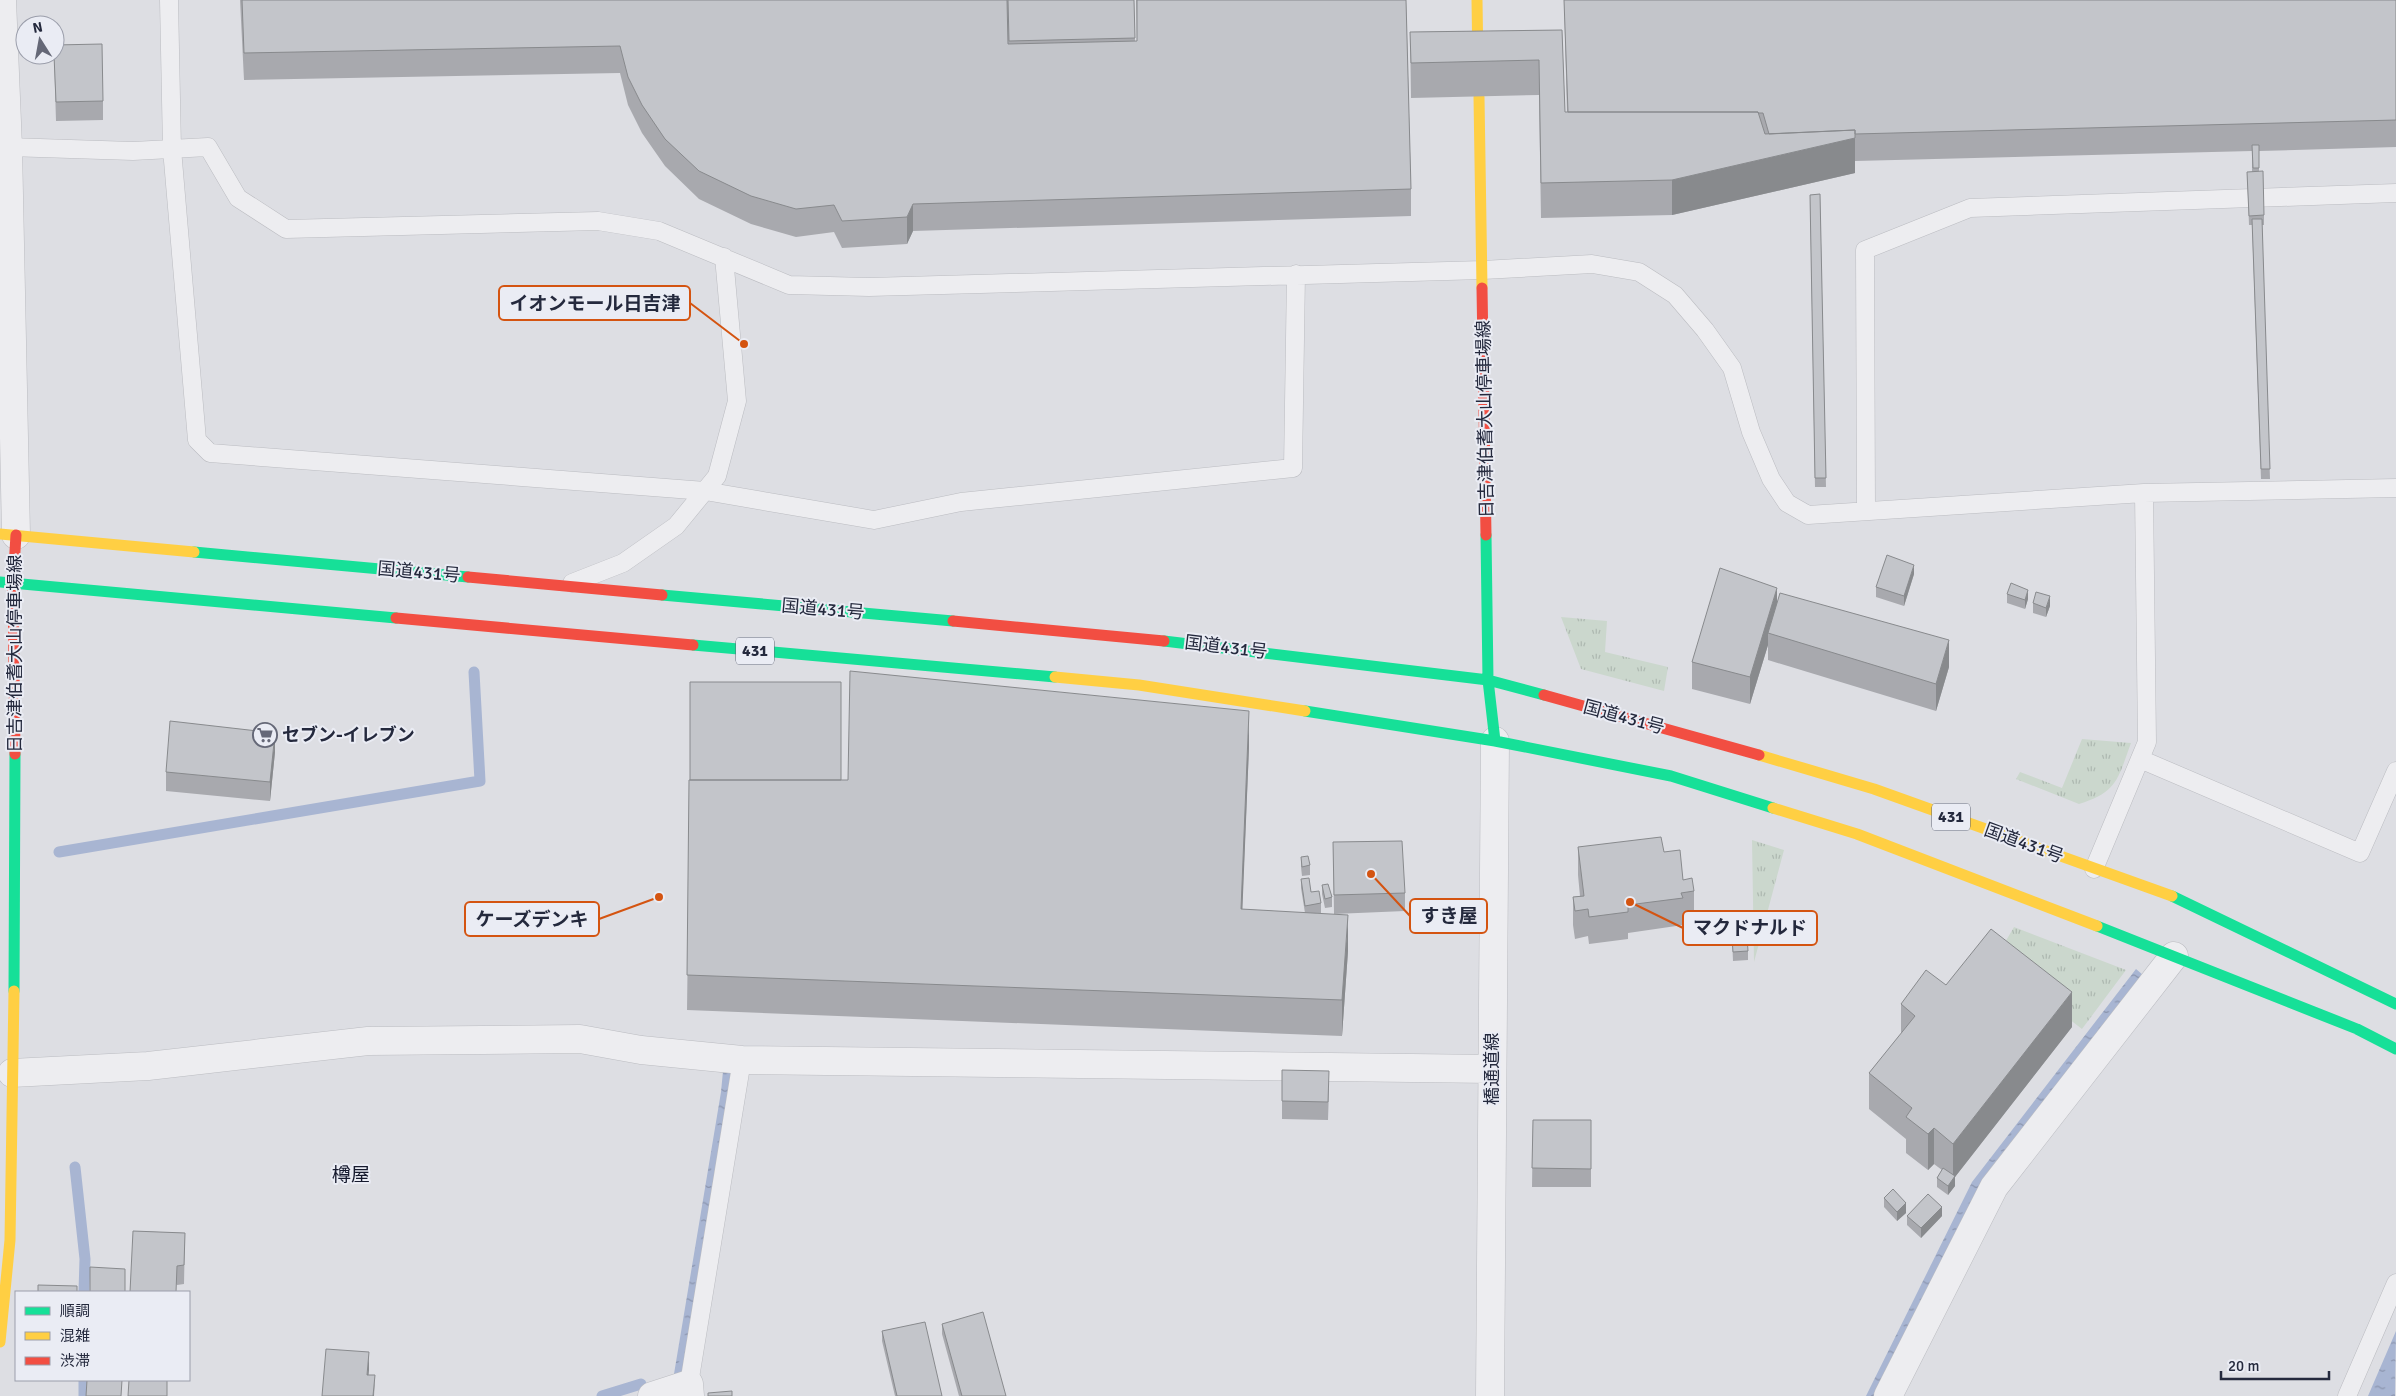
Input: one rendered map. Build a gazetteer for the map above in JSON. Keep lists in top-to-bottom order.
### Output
{
  "streets": {
    "main road": ["日吉津伯耆大山停車場線", "国道431号", "431"],
    "street": ["橋通道線"]
  },
  "crossings": [
    ["日吉津伯耆大山停車場線", "国道431号"],
    ["日吉津伯耆大山停車場線", "431"],
    ["日吉津伯耆大山停車場線", "橋通道線"],
    ["431", "橋通道線"]
  ],
  "districts": ["樽屋"],
  "places": {
    "other": [
      "イオンモール日吉津",
      "すき屋",
      "ケーズデンキ",
      "マクドナルド"
    ],
    "supermarket": ["セブン-イレブン"]
  },
  "legend": ["順調", "混雑", "渋滞"],
  "scale_bar": "20 m",
  "north": "top"
}
